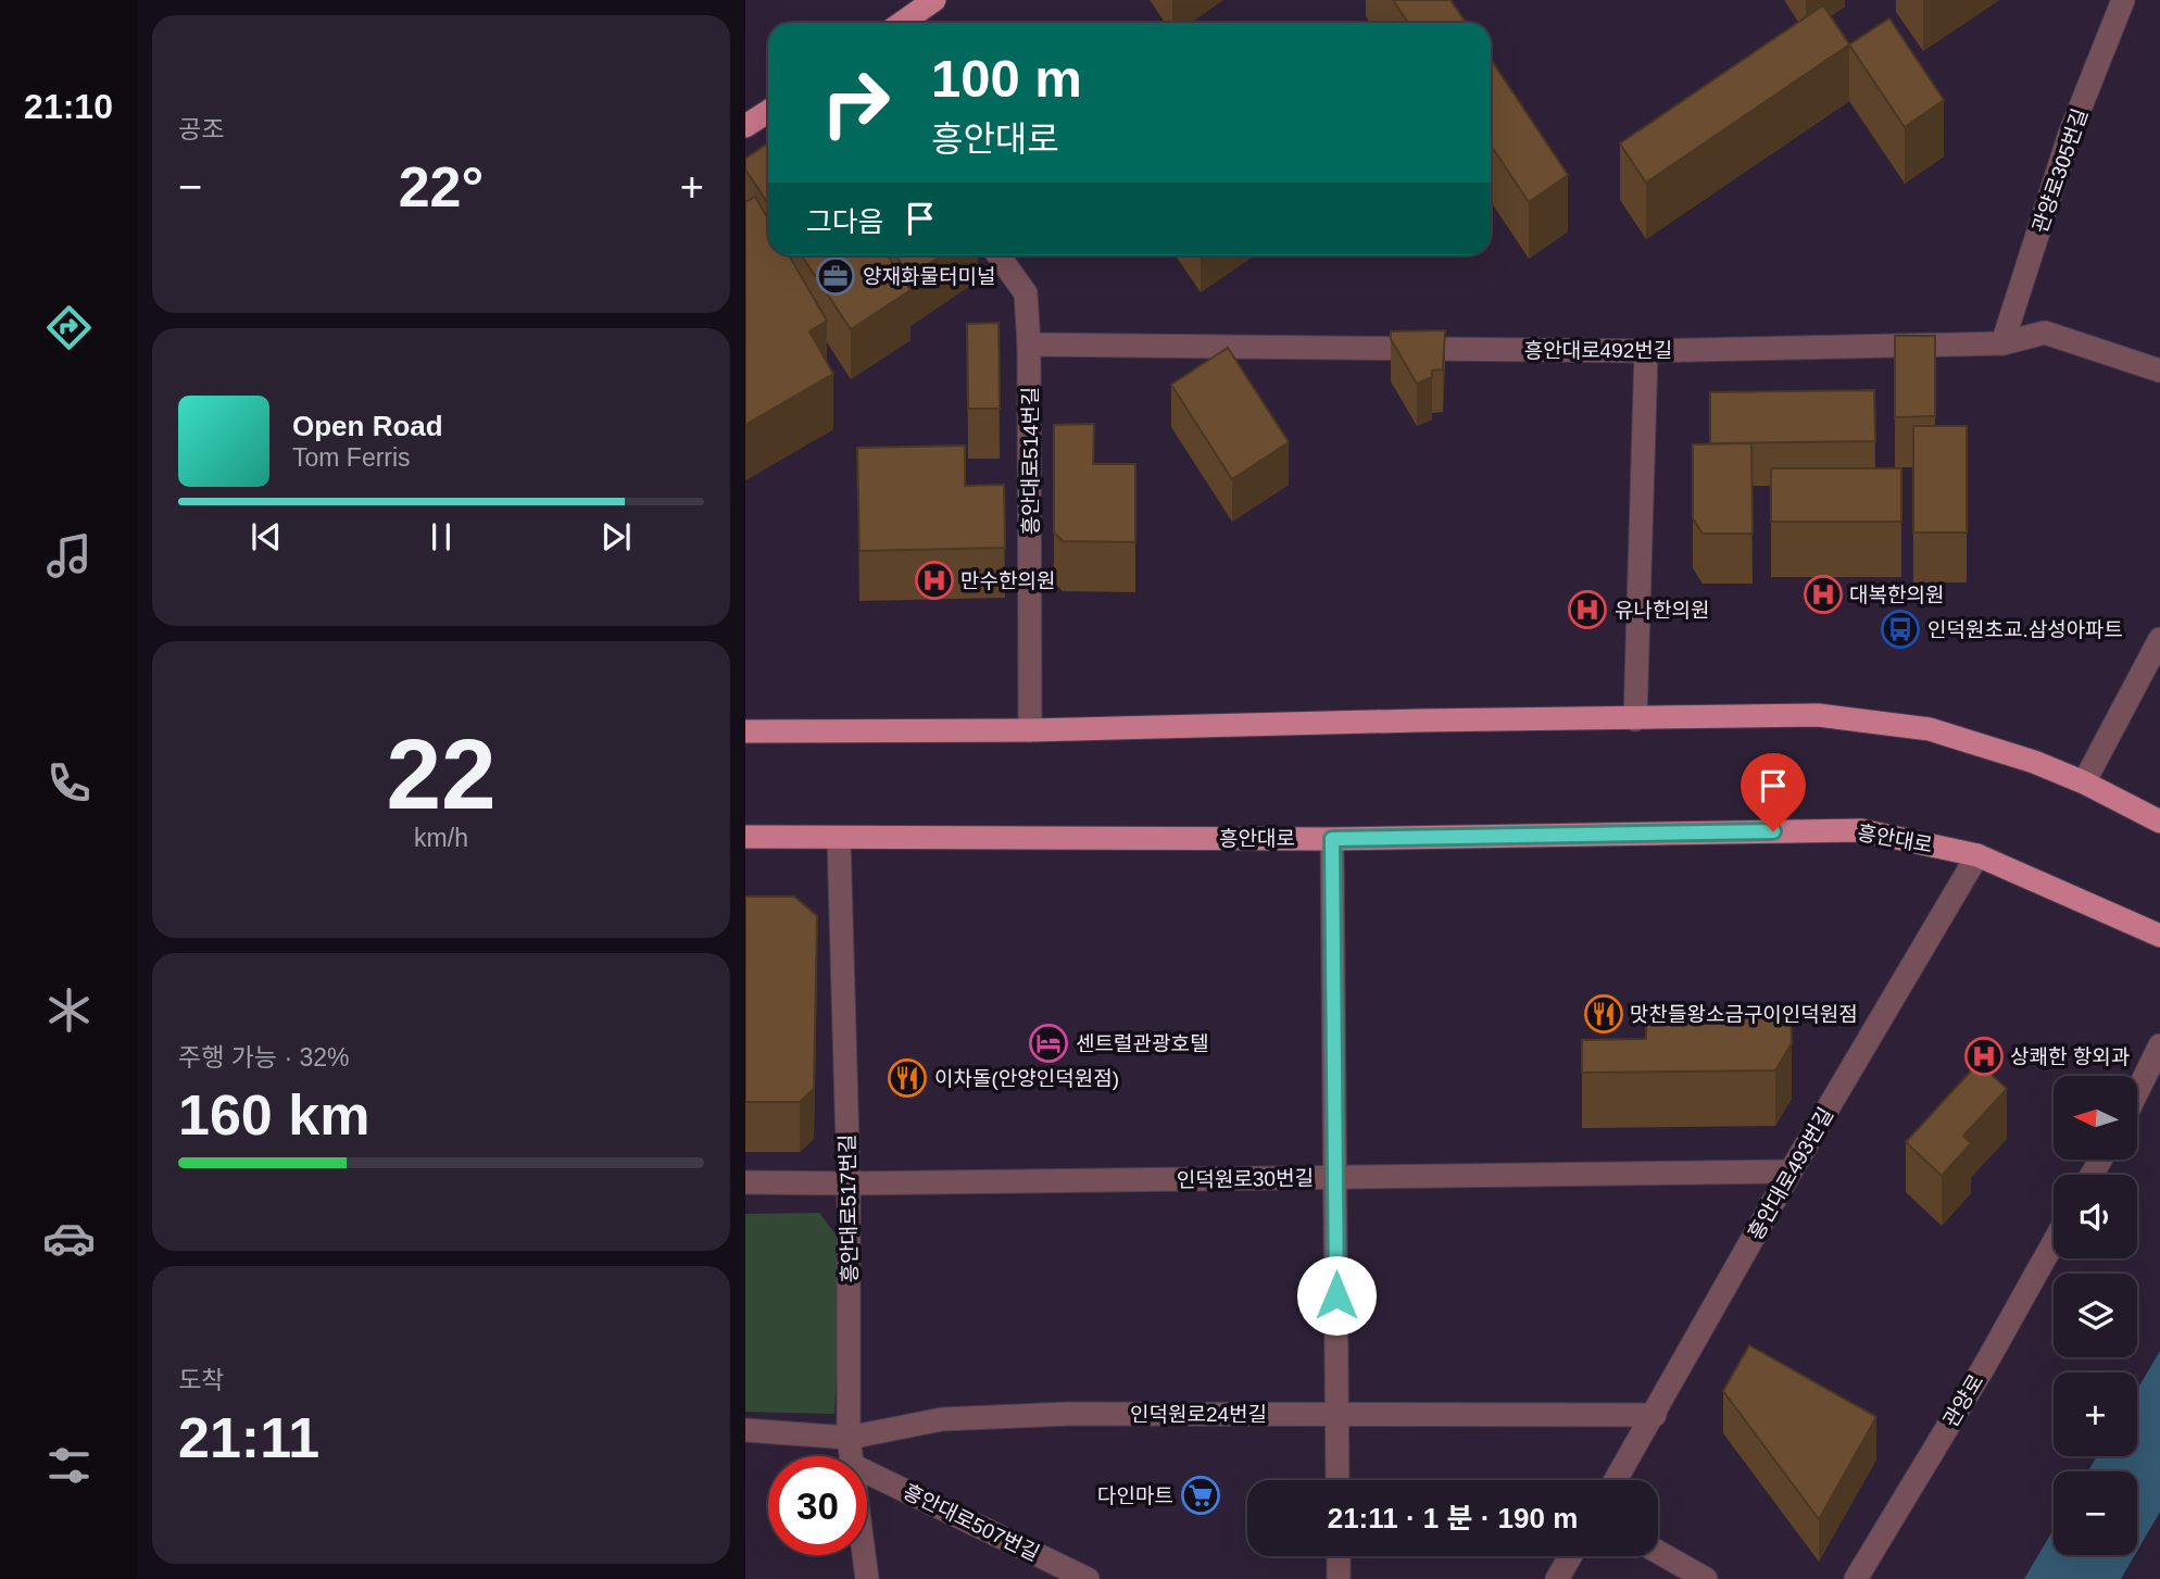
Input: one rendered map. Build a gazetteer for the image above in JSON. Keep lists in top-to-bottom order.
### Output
{
  "streets": {
    "main road": ["흥안대로"],
    "street": [
      "관양로305번길",
      "흥안대로492번길",
      "흥안대로514번길",
      "흥안대로493번길",
      "인덕원로30번길",
      "흥안대로517번길",
      "관양로",
      "인덕원로24번길",
      "흥안대로507번길"
    ]
  },
  "crossings": [
    ["관양로305번길", "흥안대로492번길"],
    ["흥안대로492번길", "흥안대로514번길"],
    ["흥안대로", "흥안대로493번길"],
    ["흥안대로", "흥안대로517번길"],
    ["흥안대로493번길", "인덕원로30번길"],
    ["흥안대로493번길", "인덕원로24번길"],
    ["인덕원로30번길", "흥안대로517번길"],
    ["흥안대로517번길", "인덕원로24번길"]
  ],
  "places": {
    "office": ["양재화물터미널"],
    "hospital": [
      "만수한의원",
      "대복한의원",
      "유나한의원",
      "상쾌한 항외과"
    ],
    "bus stop": ["인덕원초교.삼성아파트"],
    "restaurant": ["맛찬들왕소금구이인덕원점", "이차돌(안양인덕원점)"],
    "hotel": ["센트럴관광호텔"],
    "supermarket": ["다인마트"]
  },
  "north": "left",
  "page": {
    "tabs": "21:10",
    "tile": [
      "공조",
      ["22", "km/h"],
      ["주행 가능 · 32%", "160 km"],
      ["도착", "21:11"]
    ],
    "turn": ["100 m", "흥안대로"],
    "heat": ["−", "22°", "+"],
    "then": "그다음",
    "song": ["Open Road", "Tom Ferris"],
    "map_buttons": ["+", "−"],
    "limit": "30",
    "trip": "21:11 · 1 분 · 190 m"
  }
}
